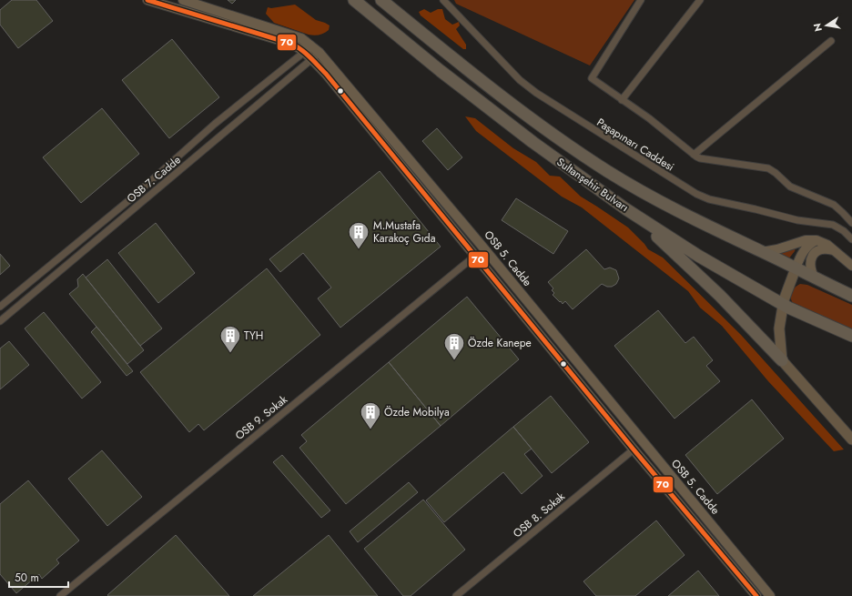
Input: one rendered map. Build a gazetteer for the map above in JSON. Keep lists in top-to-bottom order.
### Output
{
  "streets": {
    "highway": ["Sultanşehir Bulvarı"],
    "street": [
      "Paşapınarı Caddesi",
      "OSB 7. Cadde",
      "OSB 5. Cadde",
      "OSB 9. Sokak",
      "OSB 8. Sokak"
    ]
  },
  "crossings": [
    ["OSB 7. Cadde", "OSB 5. Cadde"]
  ],
  "places": {
    "building": [
      "M.Mustafa Karakoç Gıda",
      "TYH",
      "Özde Kanepe",
      "Özde Mobilya"
    ]
  },
  "lines": ["transit line 70"],
  "scale_bar": "50 m",
  "north": "left"
}
